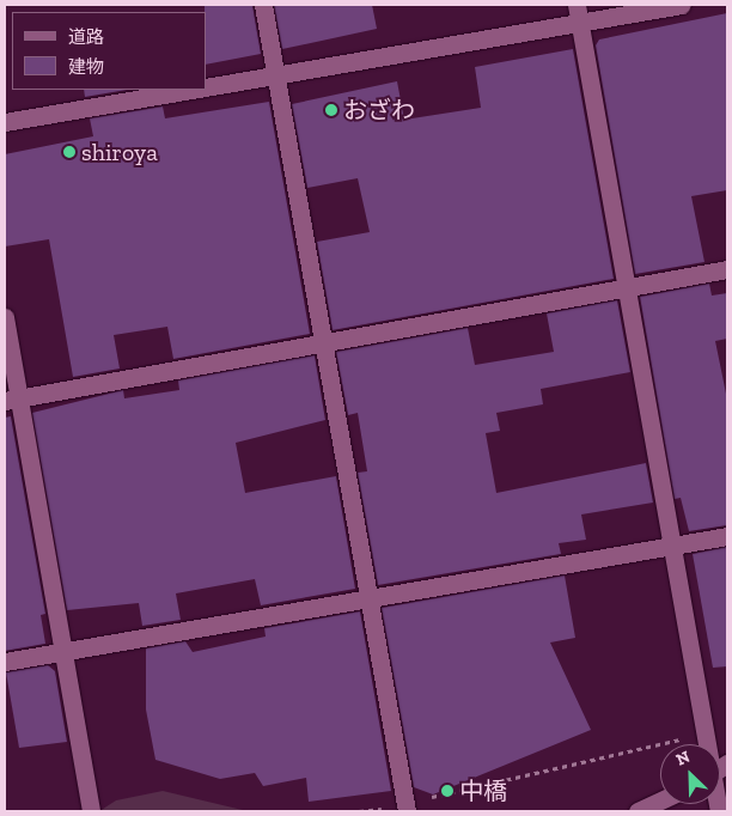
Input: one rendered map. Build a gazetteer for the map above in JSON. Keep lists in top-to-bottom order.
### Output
{
  "places": ["おざわ", "shiroya", "中橋"],
  "legend": ["道路", "建物"],
  "north": "top left"
}
